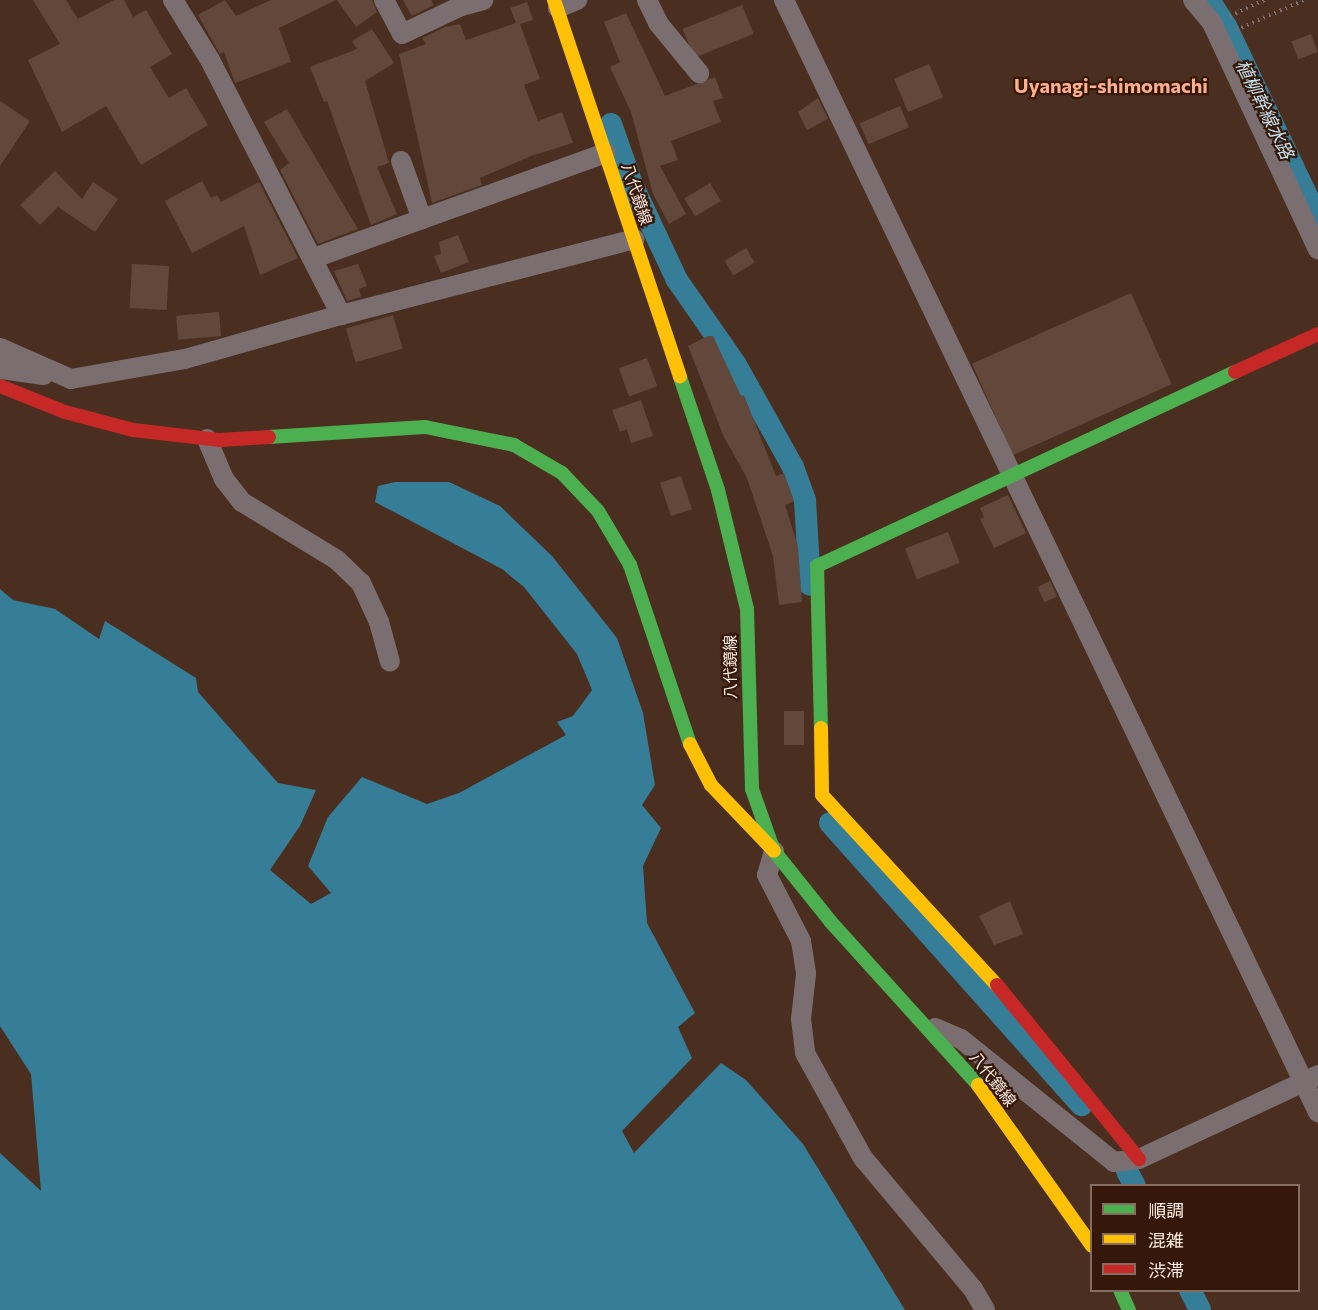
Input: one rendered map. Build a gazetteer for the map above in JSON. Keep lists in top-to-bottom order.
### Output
{
  "streets": {
    "street": ["八代鏡線"]
  },
  "districts": ["Uyanagi-shimomachi"],
  "water": ["植柳幹線水路"],
  "legend": ["順調", "混雑", "渋滞"]
}
